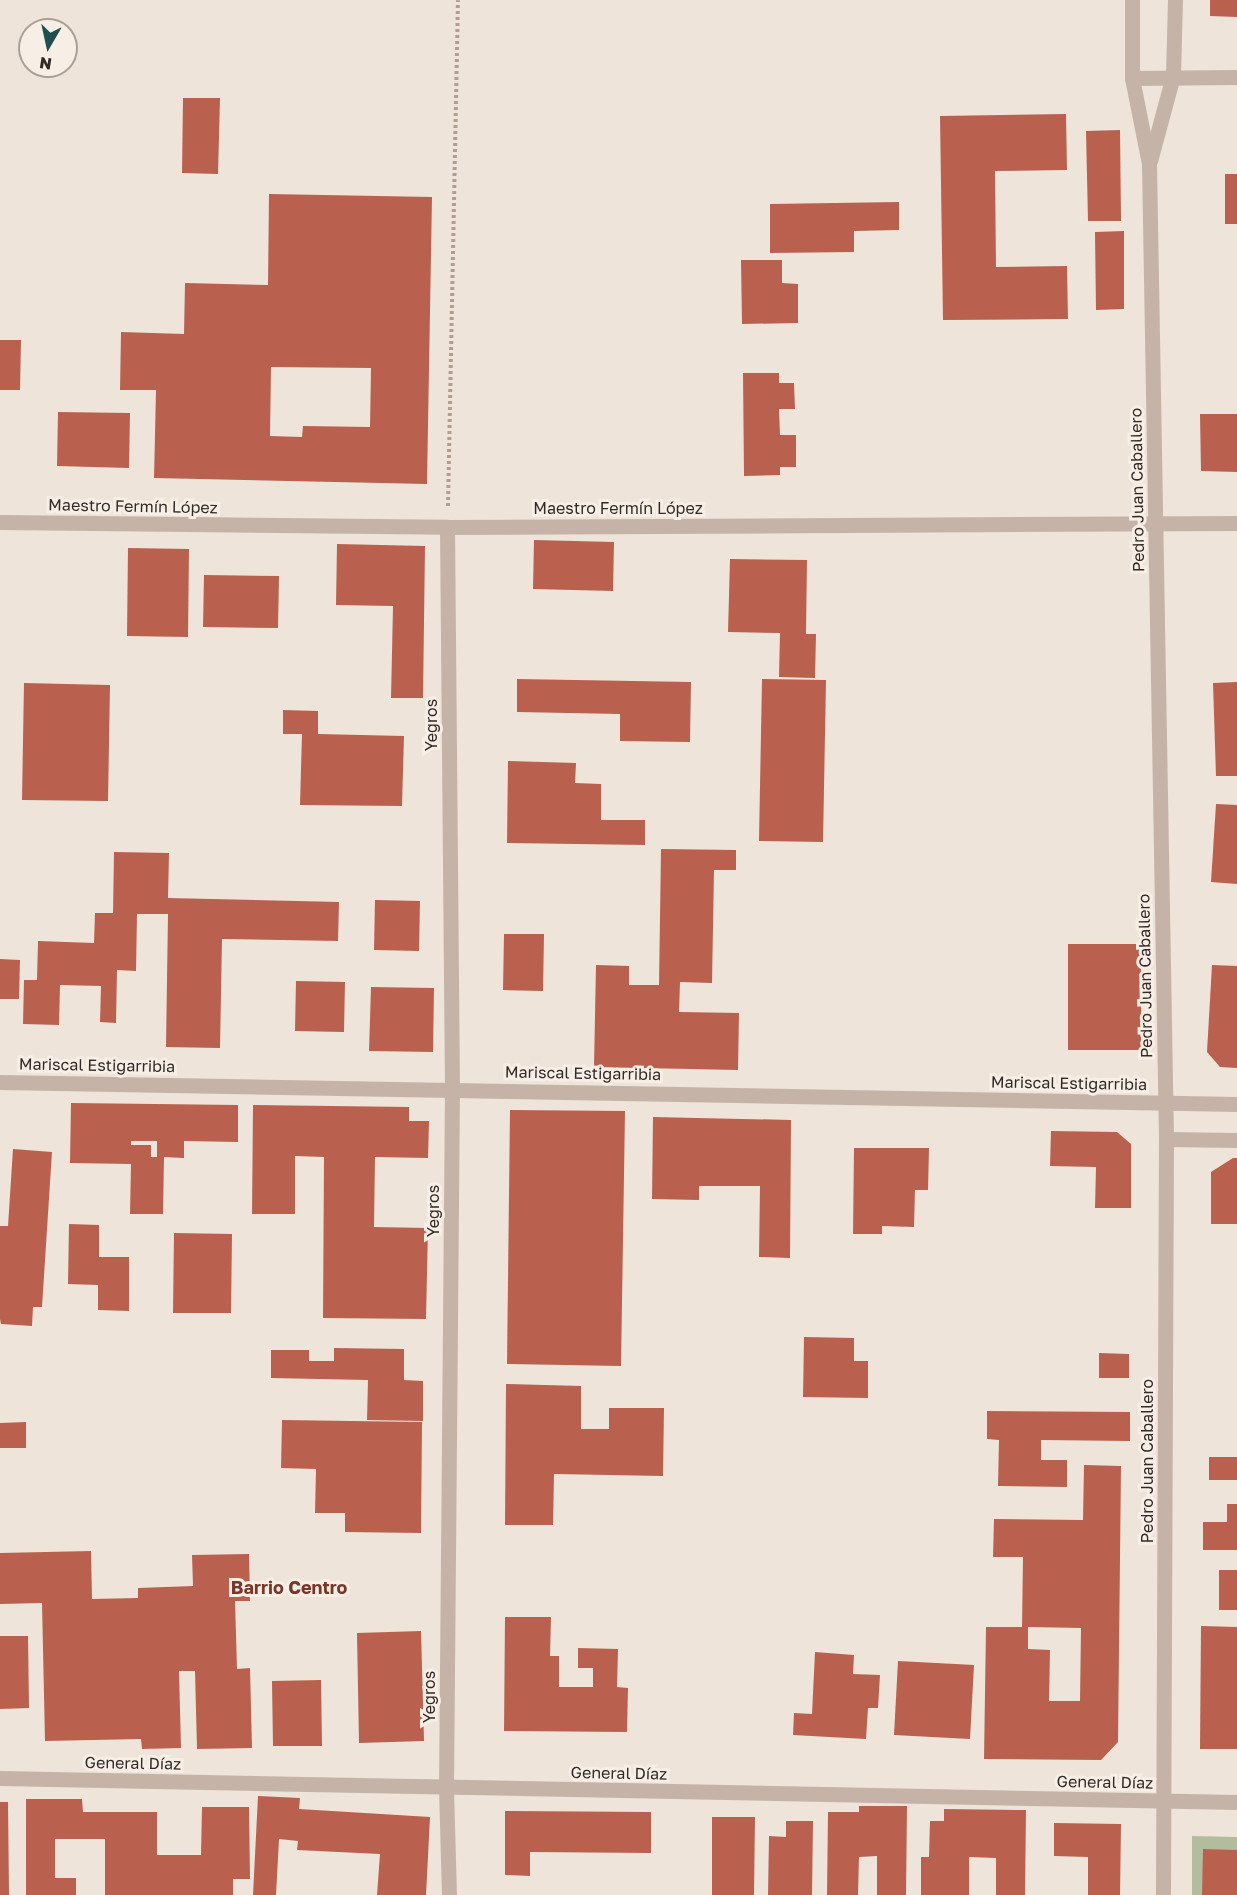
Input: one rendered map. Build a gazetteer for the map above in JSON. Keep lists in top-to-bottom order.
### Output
{
  "streets": {
    "street": [
      "Pedro Juan Caballero",
      "Maestro Fermín López",
      "Yegros",
      "Mariscal Estigarribia",
      "General Díaz"
    ]
  },
  "crossings": [
    ["Pedro Juan Caballero", "Maestro Fermín López"],
    ["Pedro Juan Caballero", "Mariscal Estigarribia"],
    ["Pedro Juan Caballero", "General Díaz"],
    ["Maestro Fermín López", "Yegros"],
    ["Yegros", "Mariscal Estigarribia"],
    ["Yegros", "General Díaz"]
  ],
  "districts": ["Barrio Centro"],
  "north": "bottom"
}
